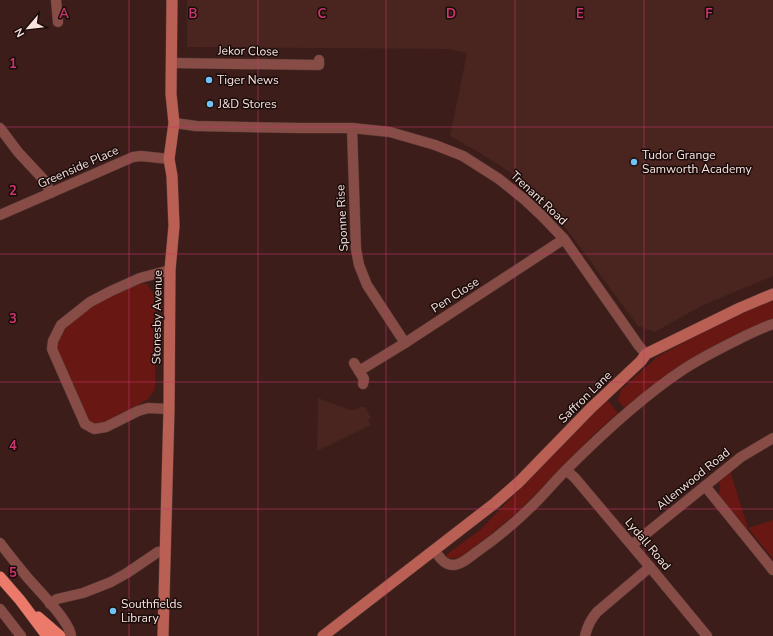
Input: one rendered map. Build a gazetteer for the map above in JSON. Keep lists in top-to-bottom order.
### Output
{
  "streets": {
    "main road": ["Stonesby Avenue", "Saffron Lane"],
    "street": [
      "Jekor Close",
      "Greenside Place",
      "Trenant Road",
      "Sponne Rise",
      "Pen Close",
      "Allenwood Road",
      "Lydall Road"
    ]
  },
  "crossings": [
    ["Jekor Close", "Stonesby Avenue"],
    ["Greenside Place", "Stonesby Avenue"],
    ["Trenant Road", "Sponne Rise"],
    ["Trenant Road", "Pen Close"],
    ["Trenant Road", "Stonesby Avenue"],
    ["Trenant Road", "Saffron Lane"],
    ["Sponne Rise", "Pen Close"],
    ["Allenwood Road", "Lydall Road"]
  ],
  "places": [
    "Tiger News",
    "J&D Stores",
    "Tudor Grange Samworth Academy",
    "Southfields Library"
  ],
  "north": "bottom left",
  "grid": {
    "columns": [
      "A",
      "B",
      "C",
      "D",
      "E",
      "F"
    ],
    "rows": [
      "1",
      "2",
      "3",
      "4",
      "5"
    ]
  }
}
